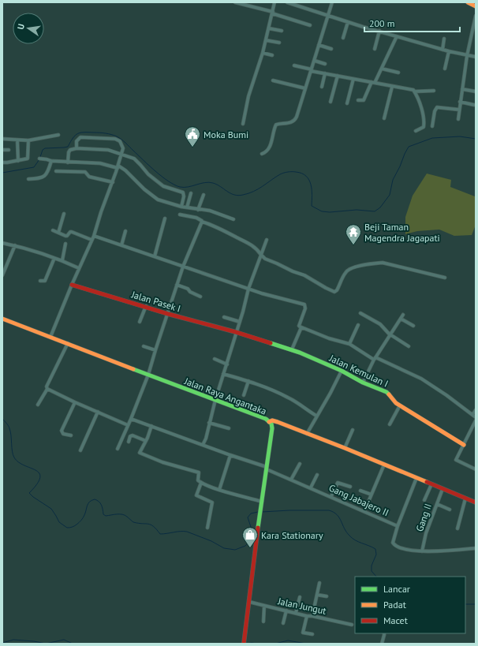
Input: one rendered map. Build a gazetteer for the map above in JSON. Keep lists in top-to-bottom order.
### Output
{
  "streets": {
    "street": [
      "Jalan Pasek I",
      "Jalan Kemulan I",
      "Jalan Raya Angantaka",
      "Gang Jabajero II",
      "Gang II",
      "Jalan Jungut"
    ]
  },
  "crossings": [
    ["Jalan Pasek I", "Jalan Kemulan I"],
    ["Jalan Raya Angantaka", "Gang Jabajero II"],
    ["Jalan Raya Angantaka", "Jalan Jungut"]
  ],
  "places": {
    "public building": ["Moka Bumi"],
    "temple": ["Beji Taman Magendra Jagapati"],
    "shop": ["Kara Stationary"]
  },
  "legend": ["Lancar", "Padat", "Macet"],
  "scale_bar": "200 m",
  "north": "left"
}
